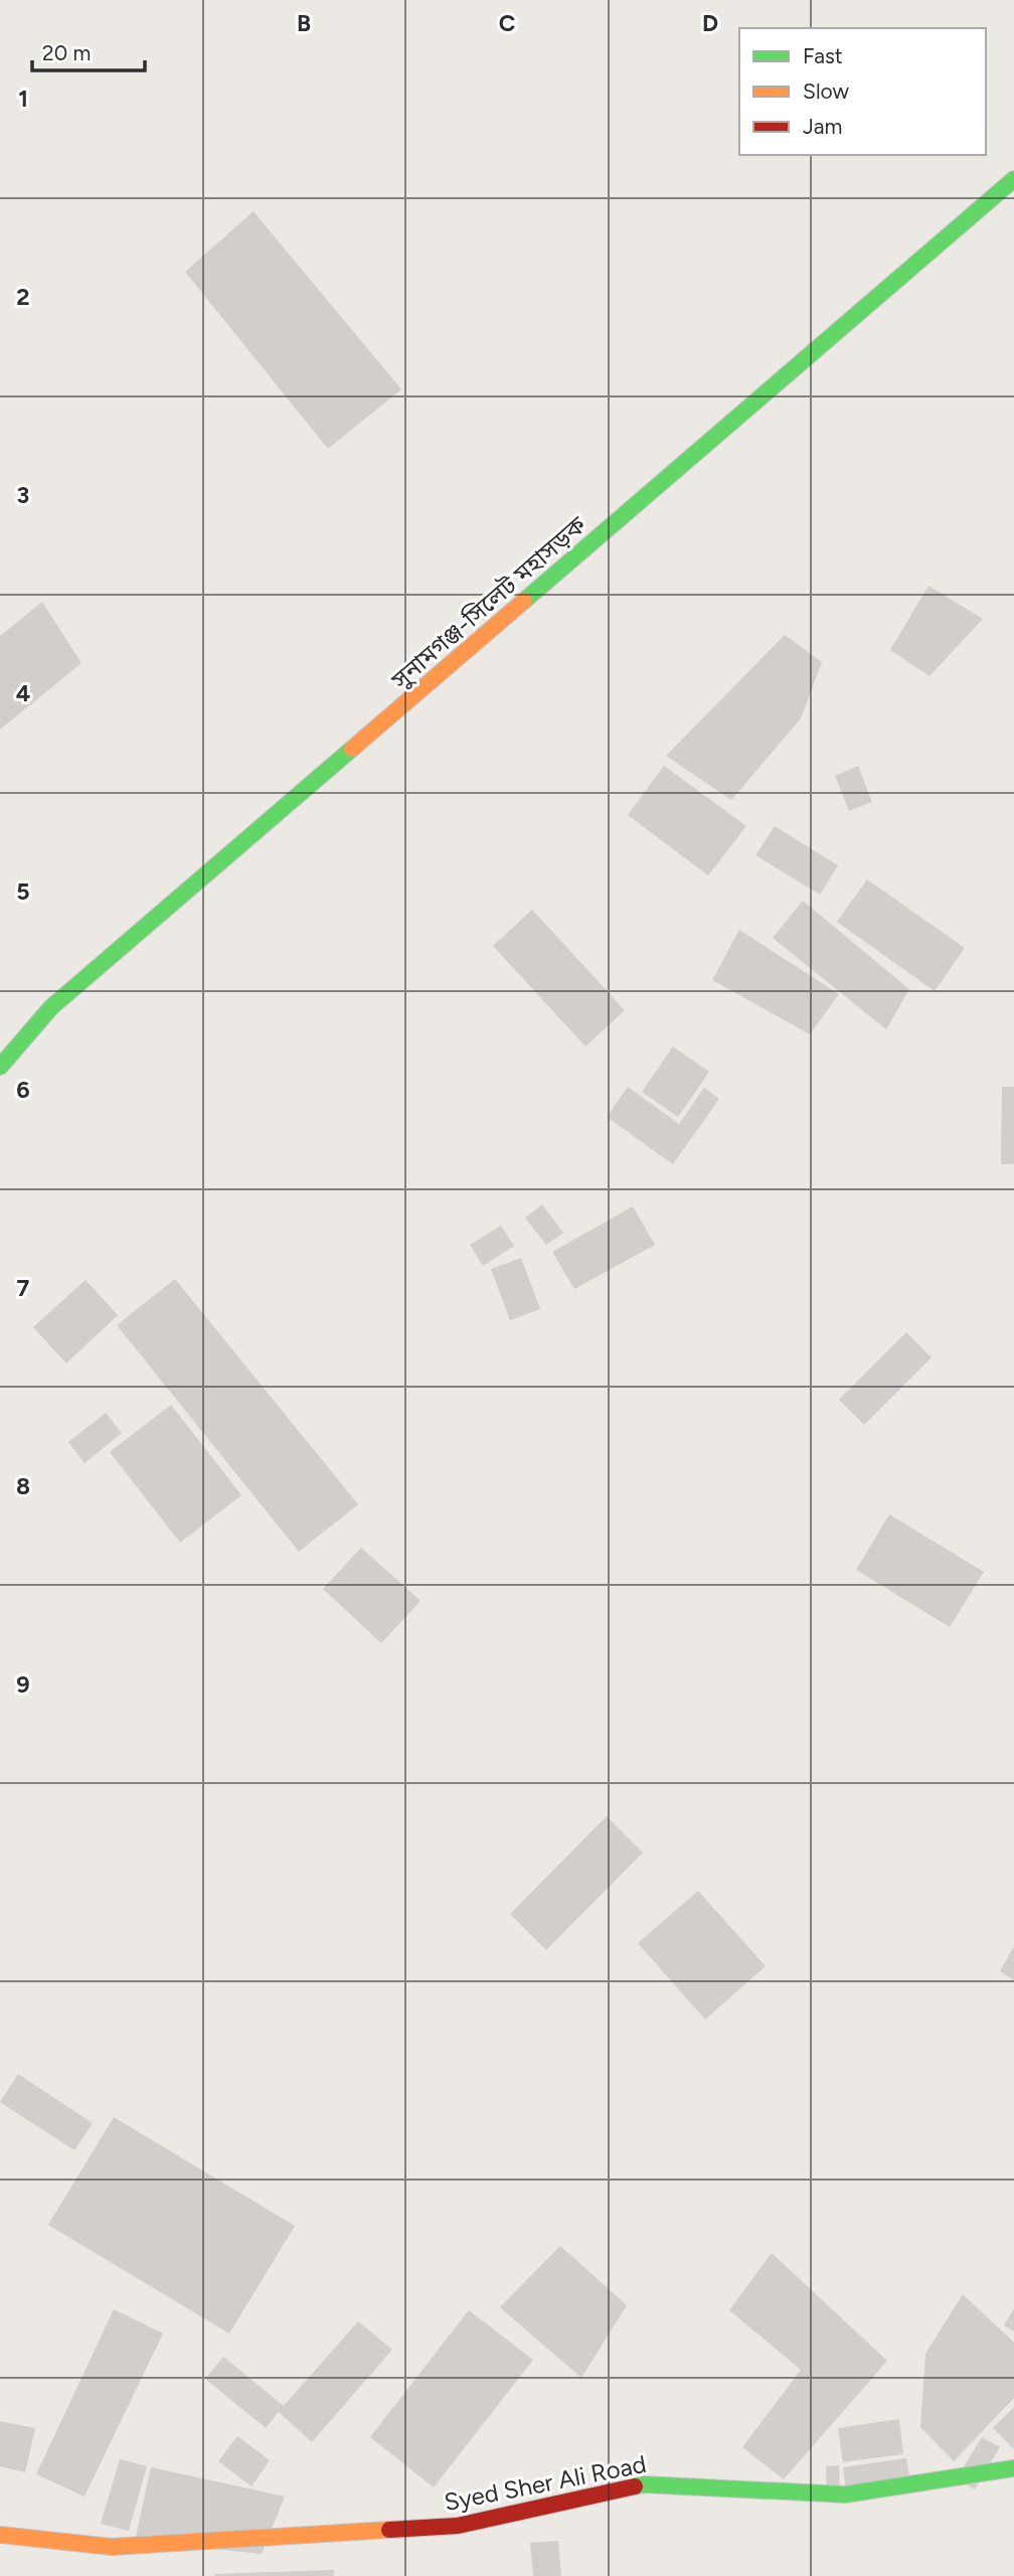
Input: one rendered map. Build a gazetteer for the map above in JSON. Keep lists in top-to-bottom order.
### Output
{
  "streets": {
    "main road": ["সুনামগঞ্জ-সিলেট মহাসড়ক", "Syed Sher Ali Road"]
  },
  "legend": ["Fast", "Slow", "Jam"],
  "scale_bar": "20 m",
  "grid": {
    "columns": ["B", "C", "D"],
    "rows": [
      "1",
      "2",
      "3",
      "4",
      "5",
      "6",
      "7",
      "8",
      "9"
    ]
  }
}
